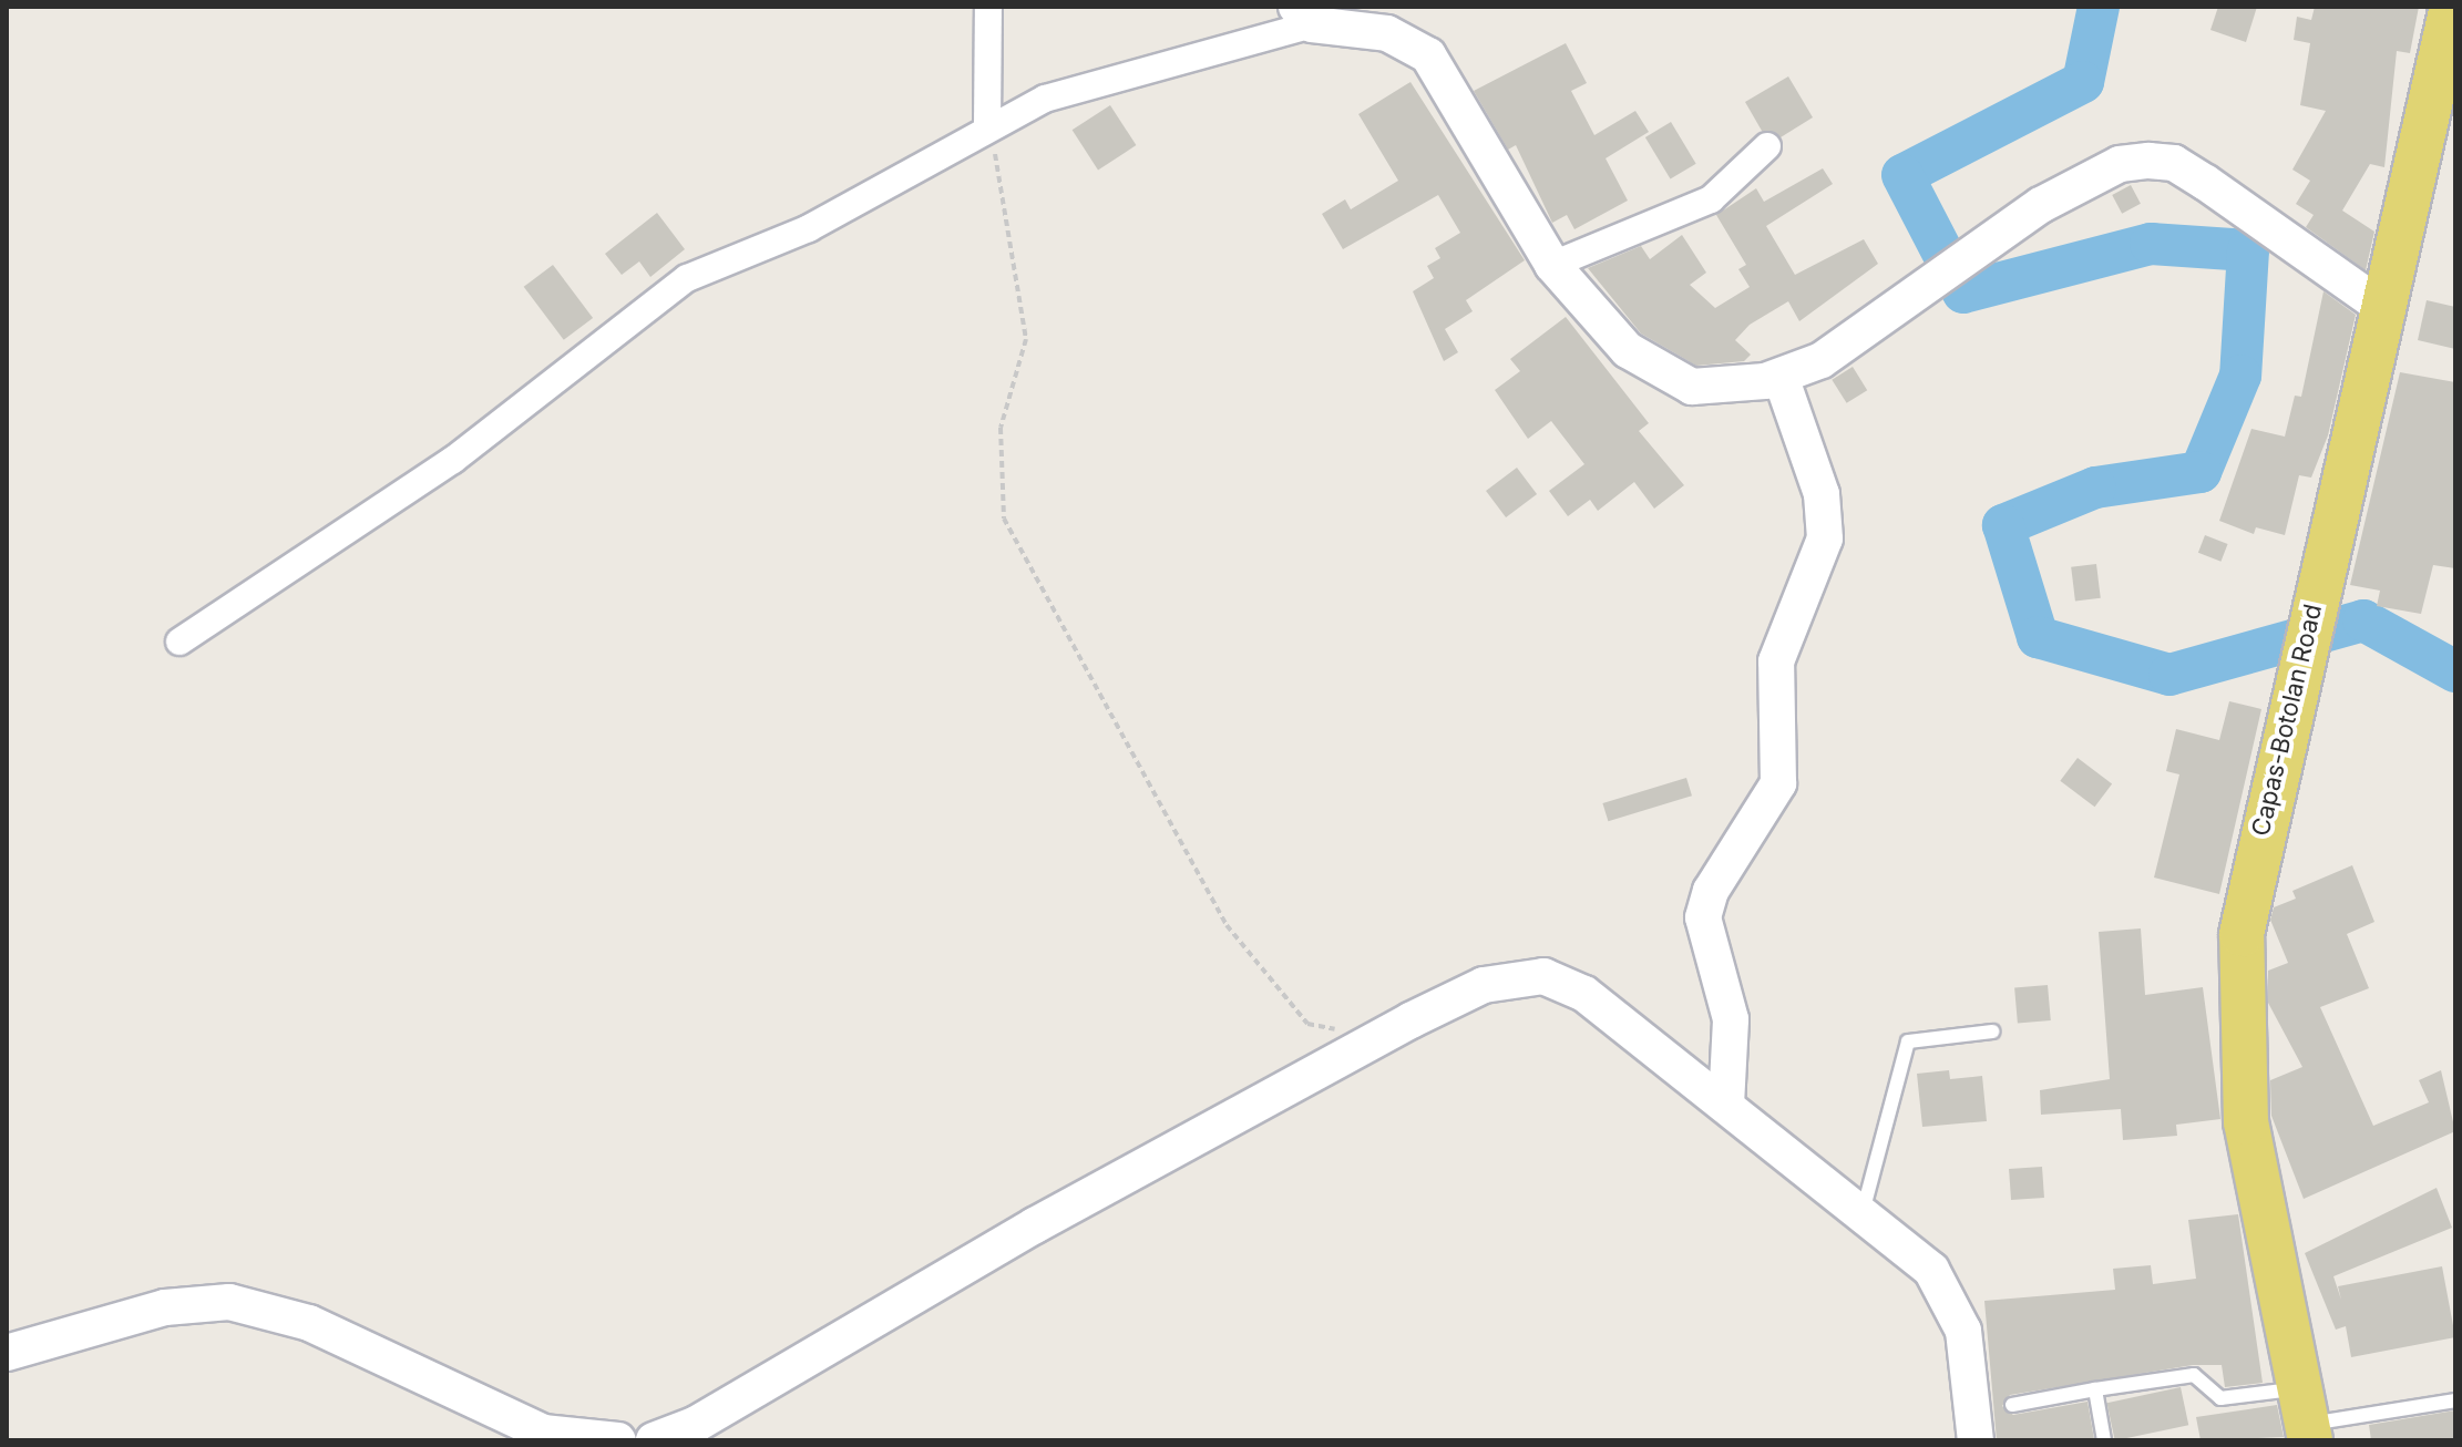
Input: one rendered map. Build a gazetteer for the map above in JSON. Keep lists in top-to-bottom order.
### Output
{
  "streets": {
    "main road": ["Capas-Botolan Road"]
  }
}
